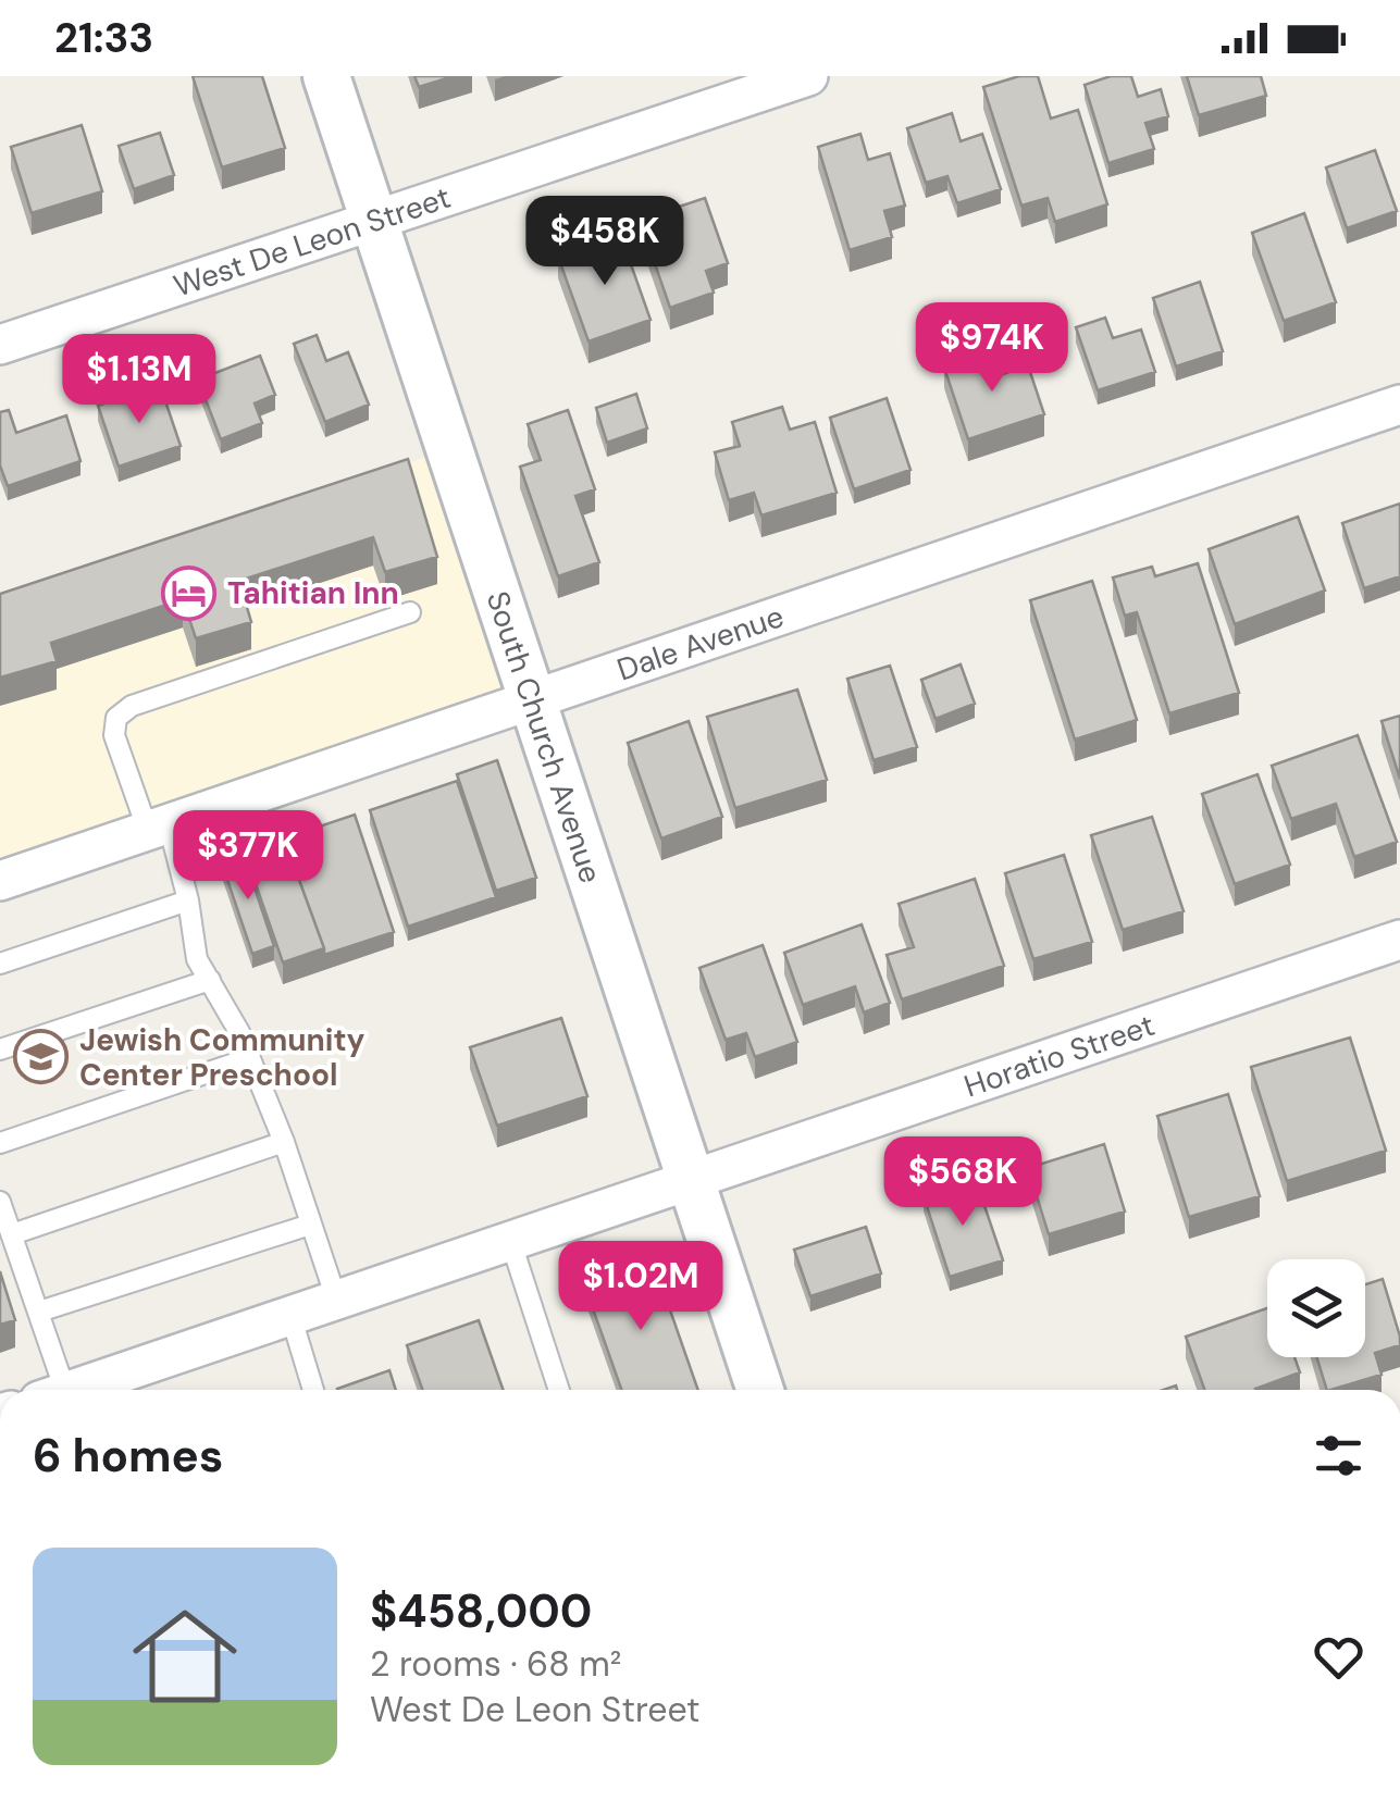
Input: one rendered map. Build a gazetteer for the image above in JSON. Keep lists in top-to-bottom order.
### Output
{
  "streets": {
    "street": [
      "West De Leon Street",
      "Dale Avenue",
      "South Church Avenue",
      "Horatio Street"
    ]
  },
  "crossings": [
    ["West De Leon Street", "South Church Avenue"],
    ["Dale Avenue", "South Church Avenue"],
    ["South Church Avenue", "Horatio Street"]
  ],
  "places": {
    "hotel": ["Tahitian Inn"],
    "school or university": ["Jewish Community Center Preschool"]
  },
  "page": {
    "status": "21:33",
    "price": [
      "$458K",
      "$974K",
      "$1.13M",
      "$377K",
      "$568K",
      "$1.02M"
    ],
    "heading": "6 homes",
    "list": [
      {
        "name": "$458,000",
        "note": "2 rooms · 68 m² · West De Leon Street"
      }
    ]
  }
}
